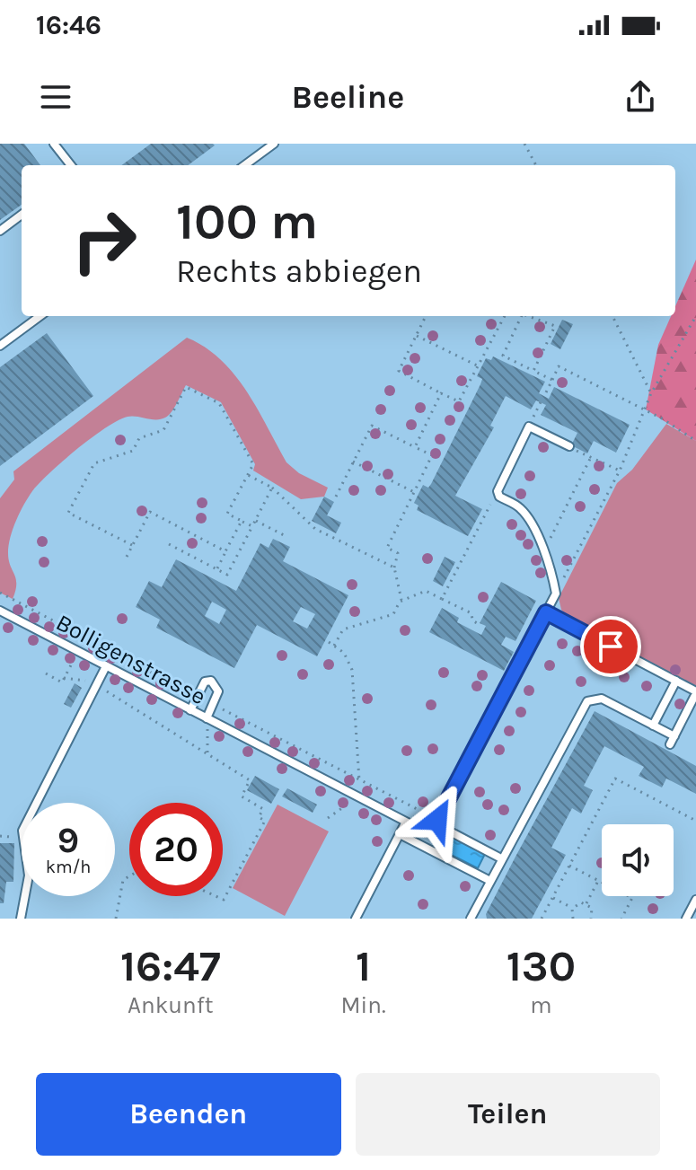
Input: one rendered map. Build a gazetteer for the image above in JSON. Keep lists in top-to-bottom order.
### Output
{
  "streets": {
    "lane": ["Bolligenstrasse"]
  },
  "page": {
    "status": "16:46",
    "header": "Beeline",
    "turn": ["100 m", "Rechts abbiegen"],
    "speed": "9 km/h",
    "limit": "20",
    "eta": [
      "16:47",
      "Ankunft",
      "1",
      "Min.",
      "130",
      "m"
    ],
    "buttons": ["Beenden", "Teilen"]
  }
}
